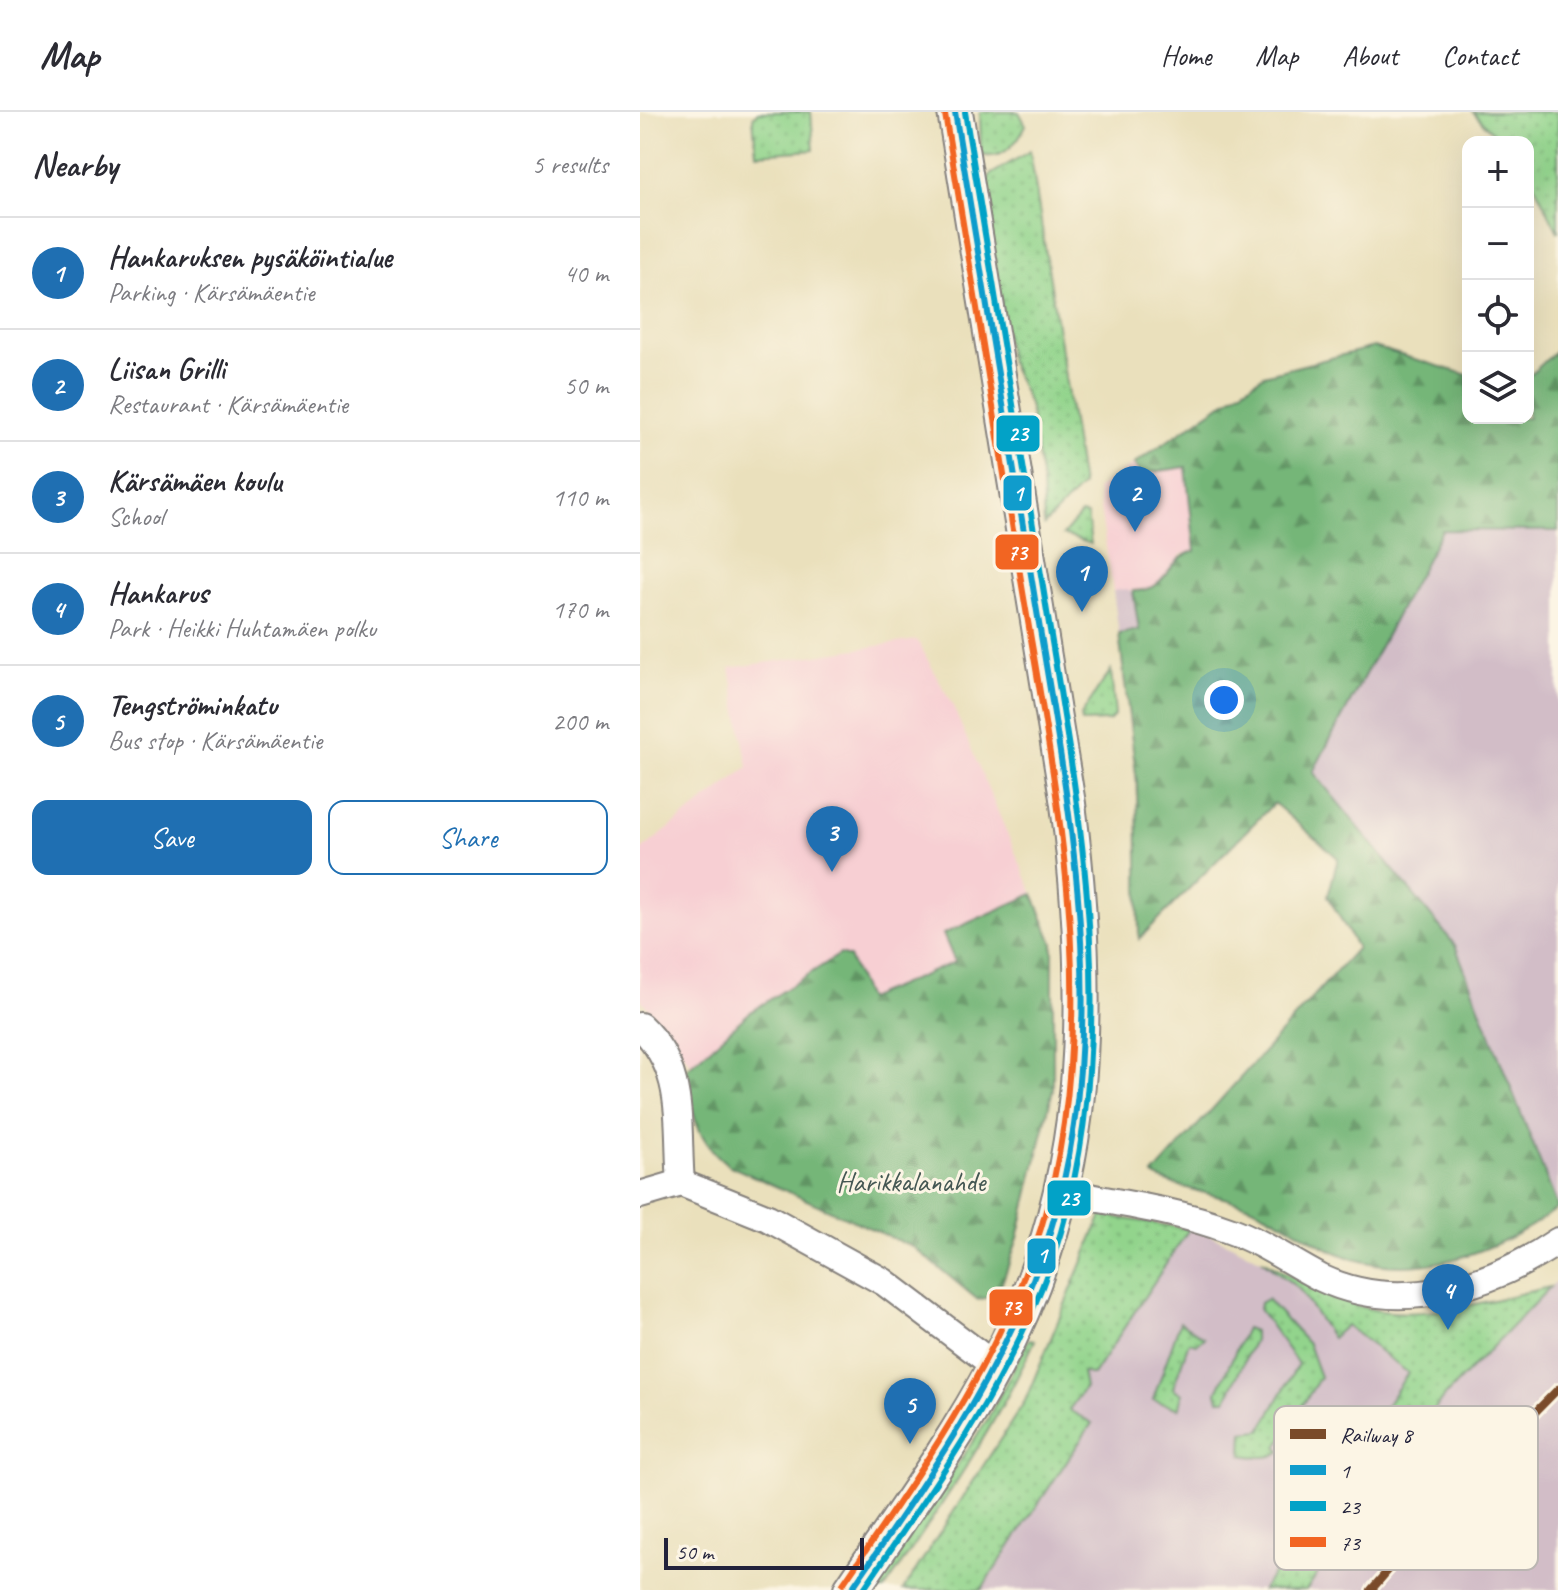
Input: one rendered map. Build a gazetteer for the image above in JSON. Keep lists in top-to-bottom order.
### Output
{
  "parks": ["Harikkalanahde"],
  "lines": [
    "transit line 1",
    "transit line 23",
    "transit line 73",
    "rail line 8"
  ],
  "legend": [
    "Railway 8",
    "1",
    "23",
    "73"
  ],
  "scale_bar": "50 m",
  "page": {
    "header": "Map",
    "nav": [
      "Home",
      "Map",
      "About",
      "Contact"
    ],
    "heading": ["Nearby", "5 results"],
    "map_buttons": ["+", "−"],
    "list": [
      {
        "mark": "1",
        "name": "Hankaruksen pysäköintialue",
        "note": "Parking · Kärsämäentie",
        "value": "40 m"
      },
      {
        "mark": "2",
        "name": "Liisan Grilli",
        "note": "Restaurant · Kärsämäentie",
        "value": "50 m"
      },
      {
        "mark": "3",
        "name": "Kärsämäen koulu",
        "note": "School",
        "value": "110 m"
      },
      {
        "mark": "4",
        "name": "Hankarus",
        "note": "Park · Heikki Huhtamäen polku",
        "value": "170 m"
      },
      {
        "mark": "5",
        "name": "Tengströminkatu",
        "note": "Bus stop · Kärsämäentie",
        "value": "200 m"
      }
    ],
    "pins": [
      "2",
      "1",
      "3",
      "4",
      "5"
    ],
    "buttons": ["Save", "Share"],
    "scale": "50 m"
  }
}
